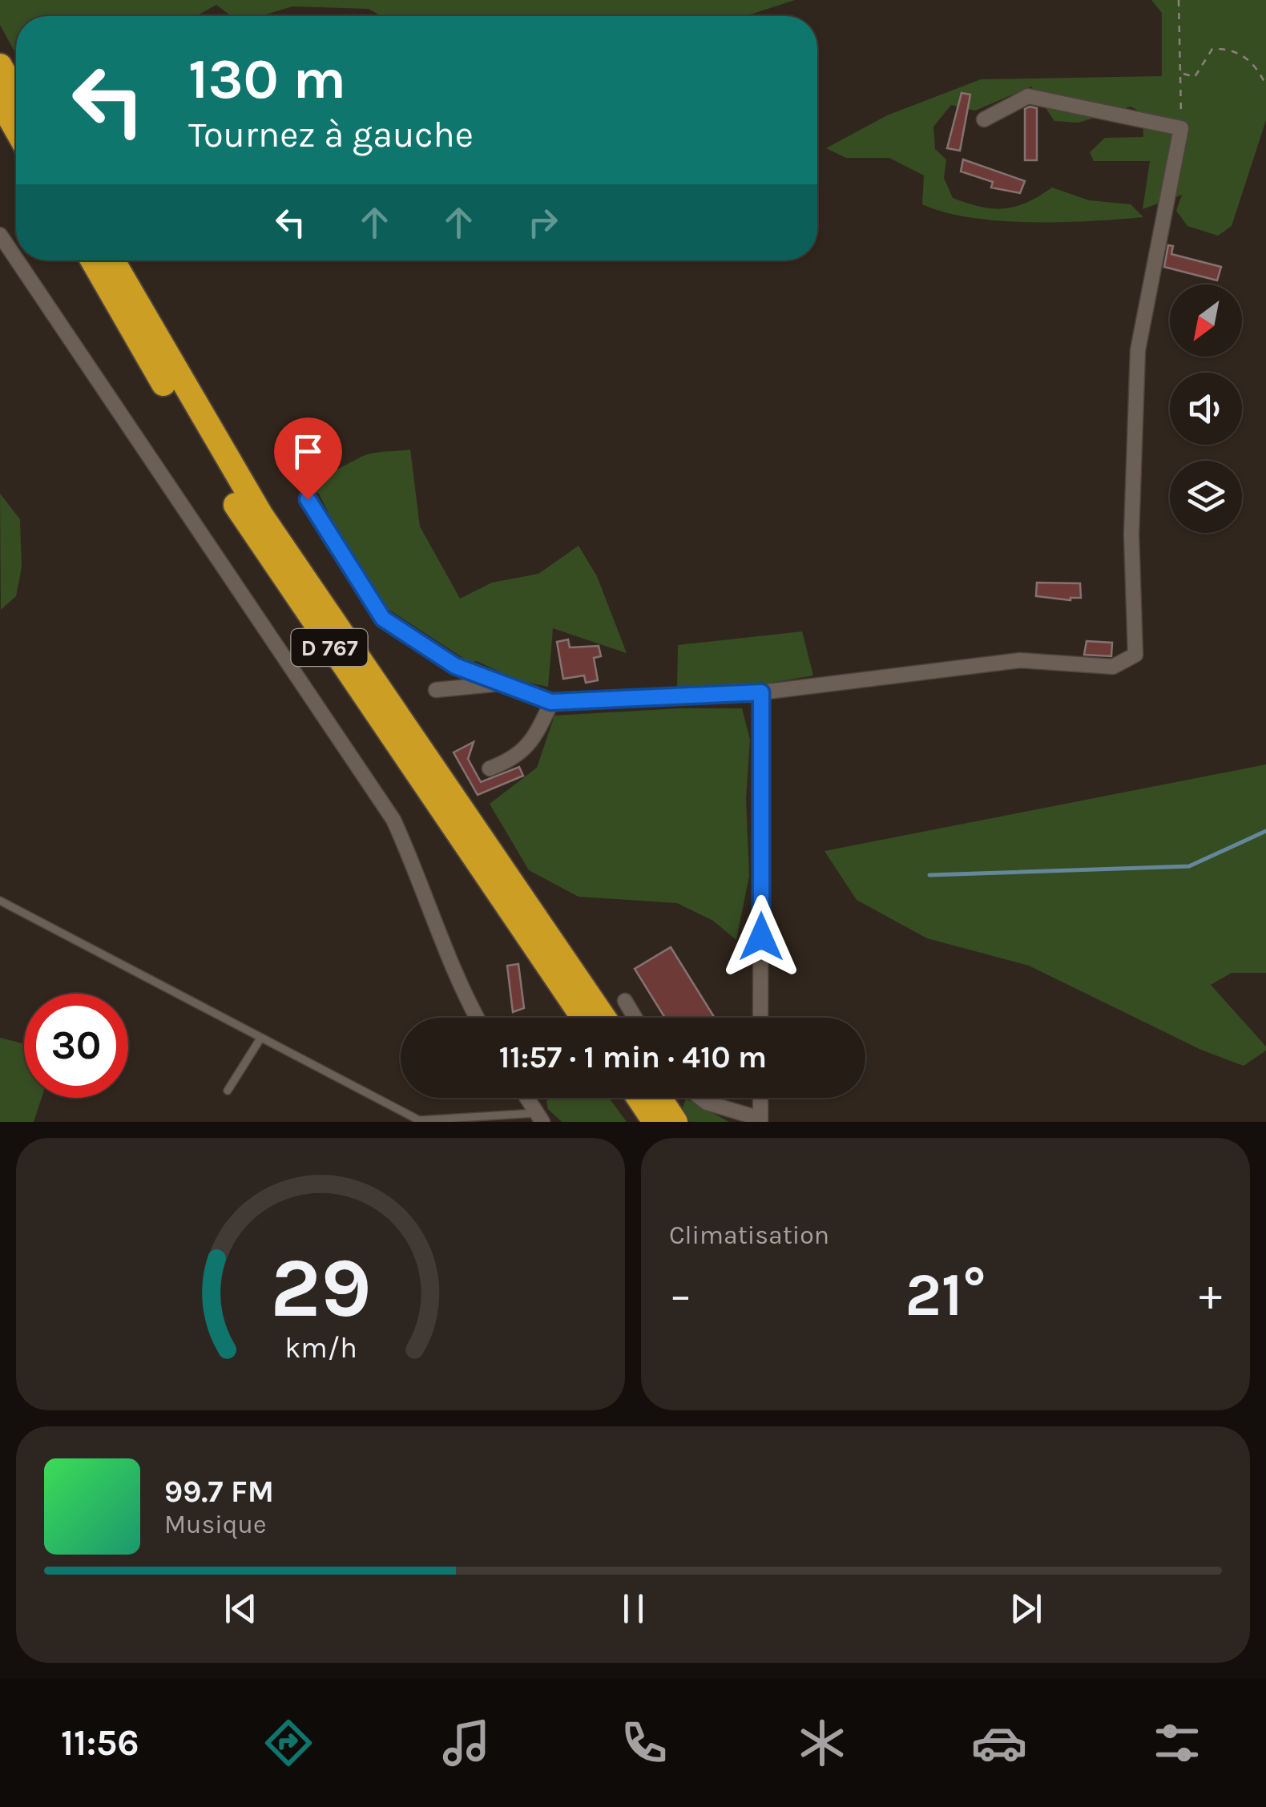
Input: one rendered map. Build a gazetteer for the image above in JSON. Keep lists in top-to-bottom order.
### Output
{
  "streets": {
    "highway": ["D 767"]
  },
  "north": "bottom left",
  "page": {
    "turn": ["130 m", "Tournez à gauche"],
    "limit": "30",
    "trip": "11:57 · 1 min · 410 m",
    "tile": "Climatisation",
    "heat": ["−", "21°", "+"],
    "song": ["99.7 FM", "Musique"],
    "tabs": "11:56",
    "gauge": ["29", "km/h"]
  }
}
